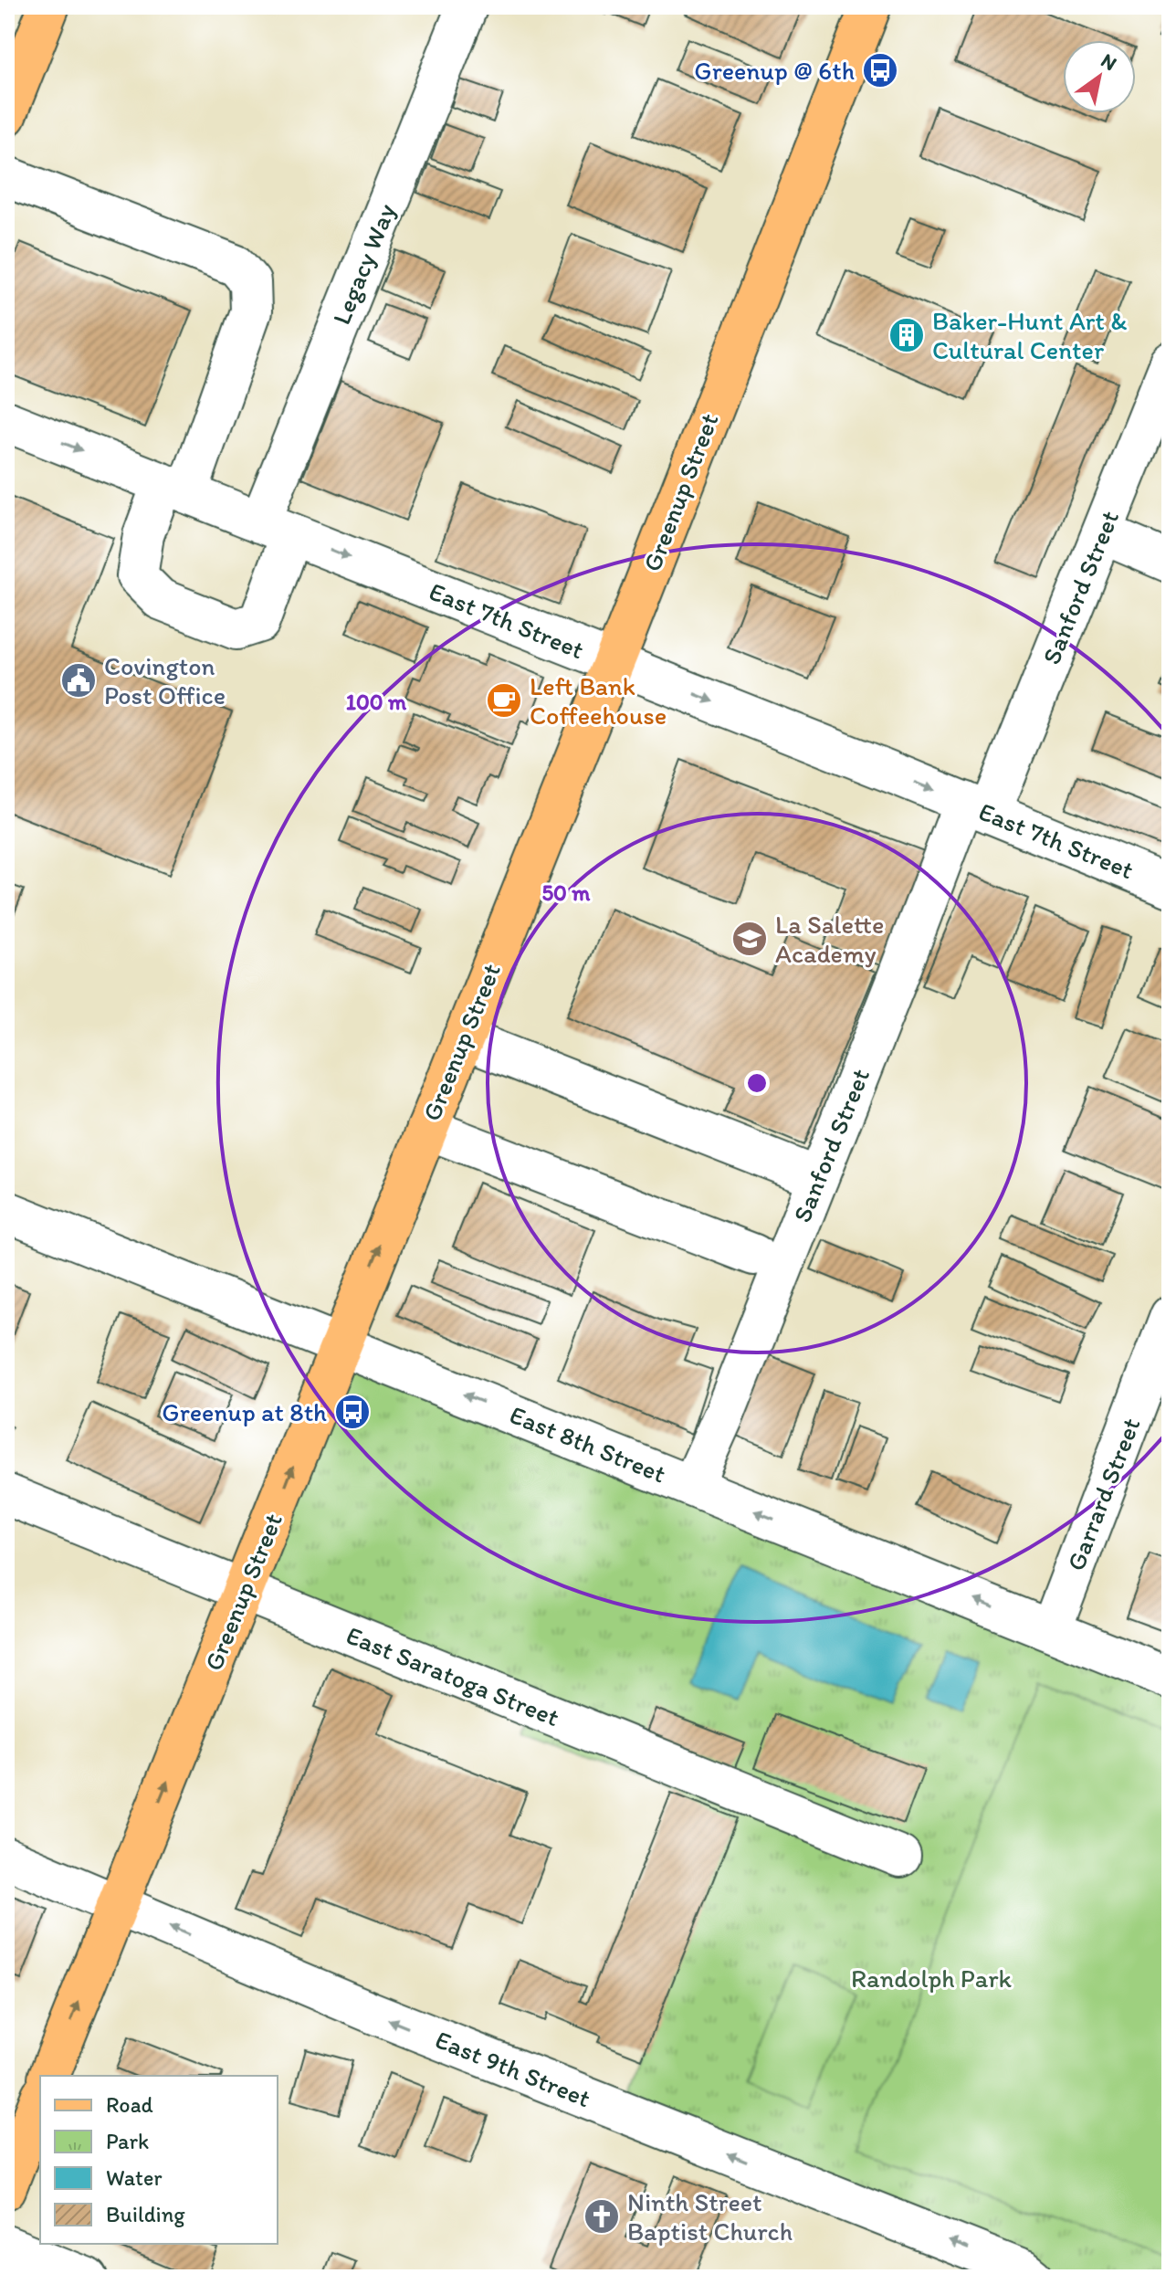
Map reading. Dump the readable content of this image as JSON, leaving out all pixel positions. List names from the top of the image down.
{
  "streets": {
    "main road": ["Greenup Street"],
    "street": [
      "Legacy Way",
      "Sanford Street",
      "East 7th Street",
      "East 8th Street",
      "Garrard Street",
      "East Saratoga Street",
      "East 9th Street"
    ]
  },
  "crossings": [
    ["Legacy Way", "East 7th Street"],
    ["Greenup Street", "East 7th Street"],
    ["Greenup Street", "East 8th Street"],
    ["Greenup Street", "East Saratoga Street"],
    ["Greenup Street", "East 9th Street"],
    ["Sanford Street", "East 7th Street"],
    ["Sanford Street", "East 8th Street"],
    ["East 8th Street", "Garrard Street"]
  ],
  "one_way": ["Greenup Street", "East 7th Street", "East 9th Street"],
  "parks": ["Randolph Park"],
  "places": {
    "bus stop": ["Greenup @ 6th", "Greenup at 8th"],
    "building": ["Baker-Hunt Art & Cultural Center"],
    "public building": ["Covington Post Office"],
    "cafe": ["Left Bank Coffeehouse"],
    "school or university": ["La Salette Academy"],
    "church": ["Ninth Street Baptist Church"]
  },
  "legend": [
    "Road",
    "Park",
    "Water",
    "Building"
  ],
  "north": "top right",
  "rings": ["100 m", "50 m"]
}
